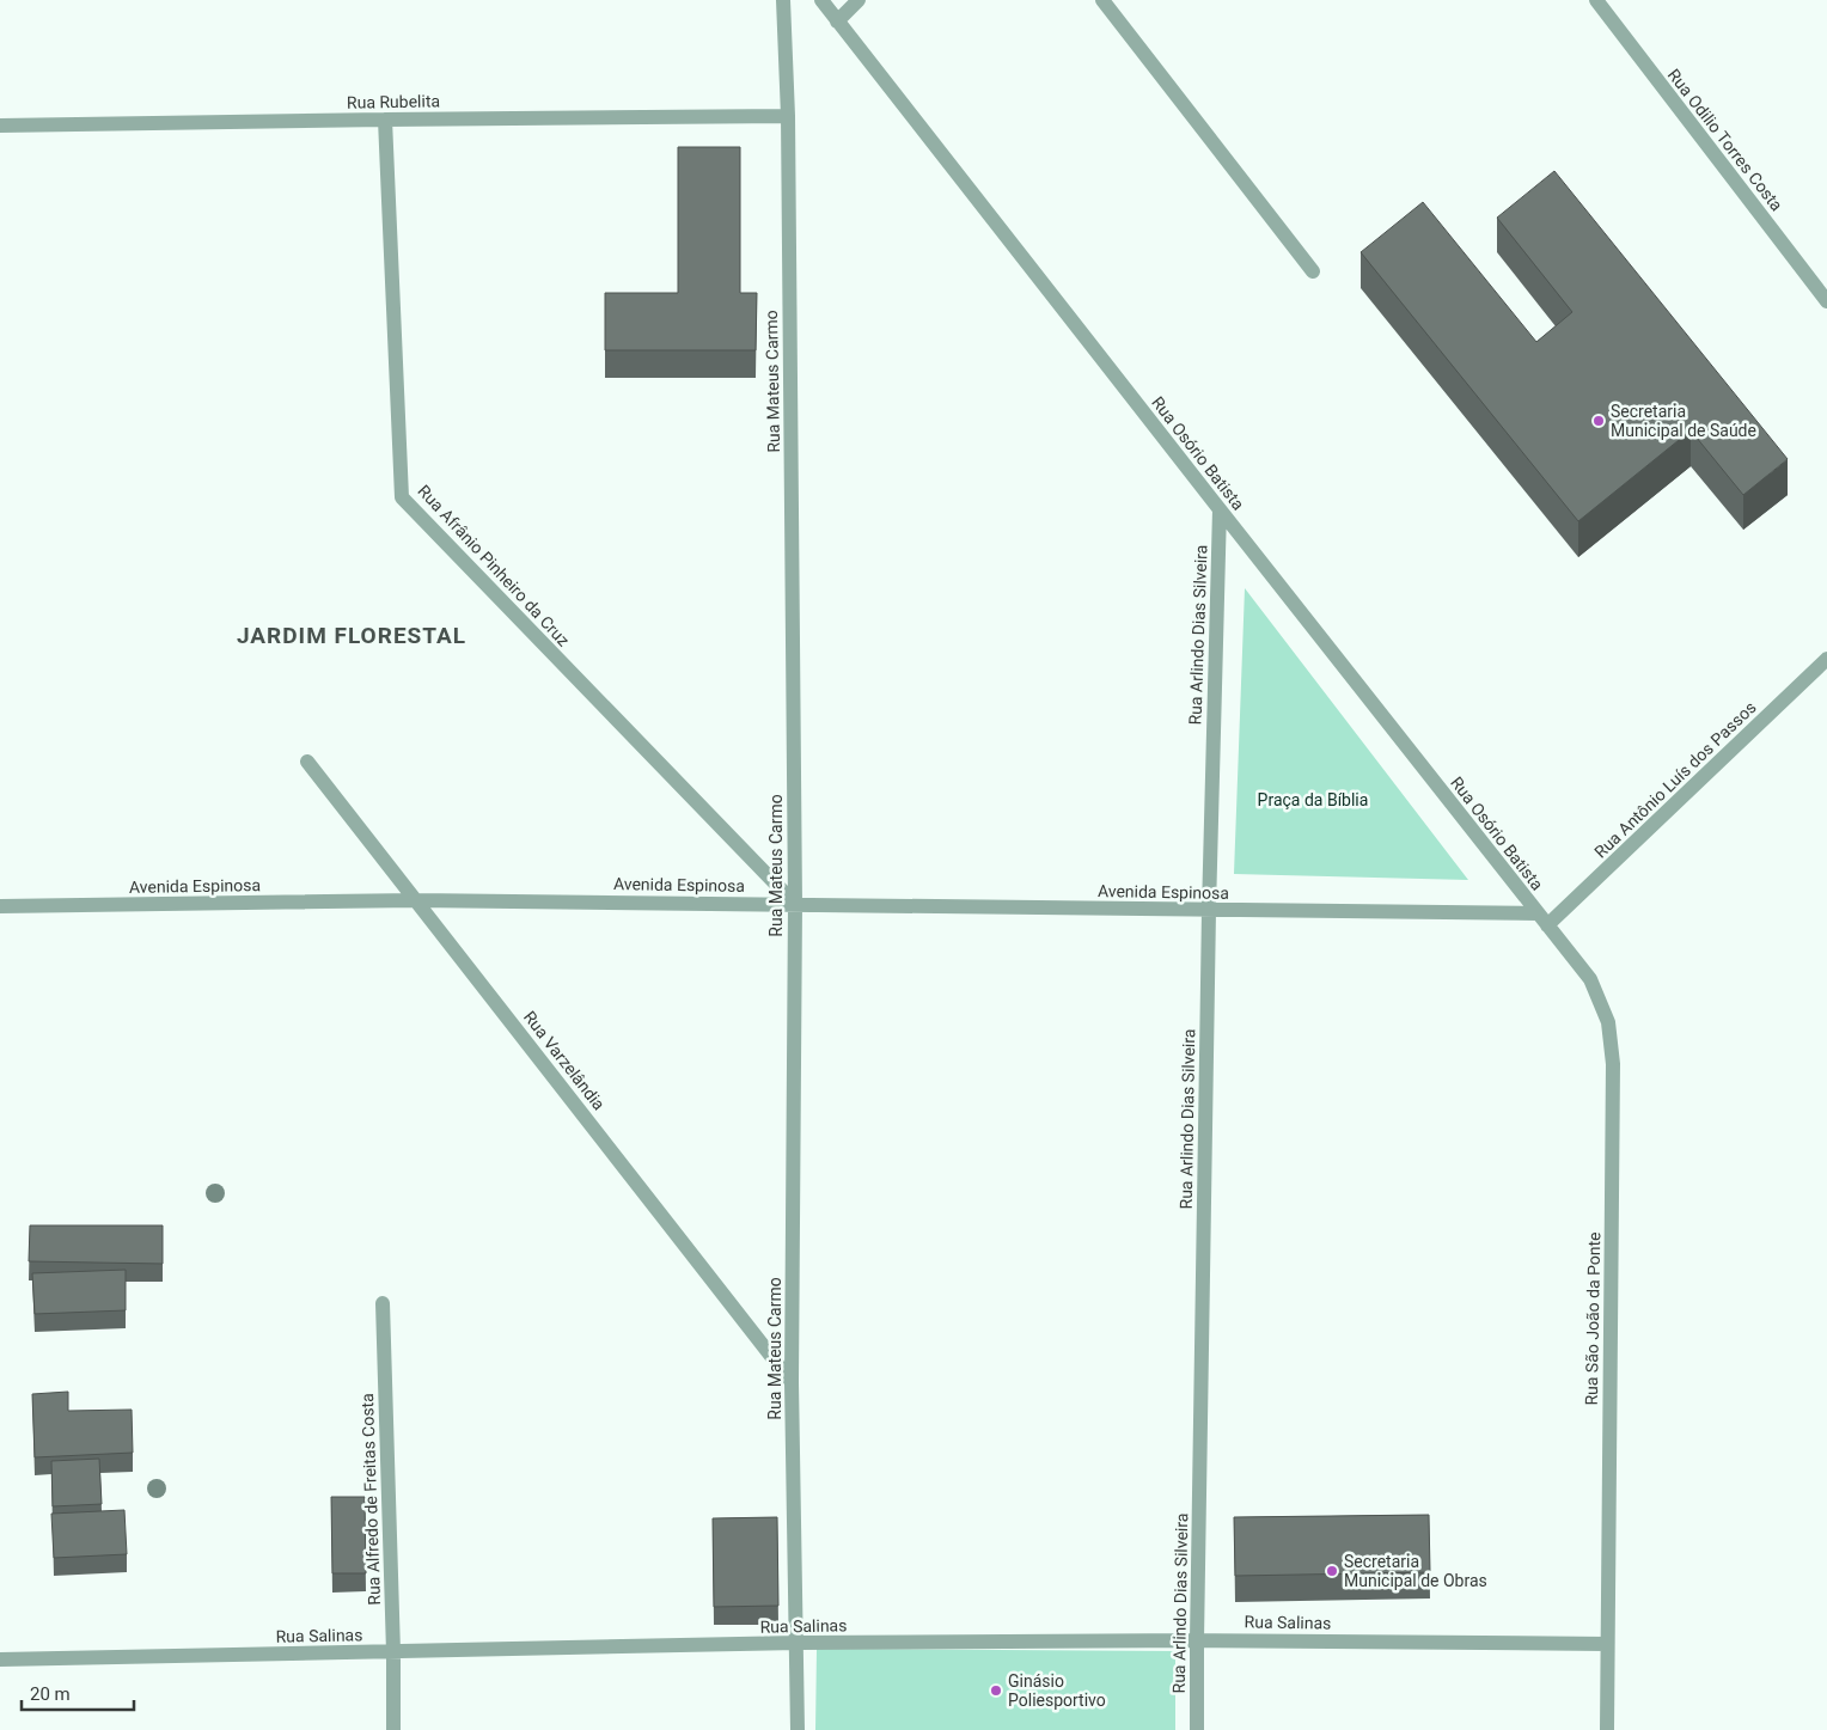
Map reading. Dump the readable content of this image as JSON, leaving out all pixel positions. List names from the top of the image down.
{
  "streets": {
    "street": [
      "Rua Rubelita",
      "Rua Odilio Torres Costa",
      "Rua Mateus Carmo",
      "Rua Osório Batista",
      "Rua Afrânio Pinheiro da Cruz",
      "Rua Arlindo Dias Silveira",
      "Rua Antônio Luís dos Passos",
      "Avenida Espinosa",
      "Rua Varzelândia",
      "Rua São João da Ponte",
      "Rua Alfredo de Freitas Costa",
      "Rua Salinas"
    ]
  },
  "crossings": [
    ["Rua Rubelita", "Rua Mateus Carmo"],
    ["Rua Rubelita", "Rua Afrânio Pinheiro da Cruz"],
    ["Rua Mateus Carmo", "Rua Afrânio Pinheiro da Cruz"],
    ["Rua Mateus Carmo", "Avenida Espinosa"],
    ["Rua Mateus Carmo", "Rua Varzelândia"],
    ["Rua Mateus Carmo", "Rua Salinas"],
    ["Rua Osório Batista", "Rua Arlindo Dias Silveira"],
    ["Rua Osório Batista", "Rua Antônio Luís dos Passos"],
    ["Rua Osório Batista", "Avenida Espinosa"],
    ["Rua Osório Batista", "Rua São João da Ponte"],
    ["Rua Afrânio Pinheiro da Cruz", "Avenida Espinosa"],
    ["Rua Arlindo Dias Silveira", "Avenida Espinosa"],
    ["Rua Arlindo Dias Silveira", "Rua Salinas"],
    ["Rua Antônio Luís dos Passos", "Avenida Espinosa"],
    ["Rua Antônio Luís dos Passos", "Rua São João da Ponte"],
    ["Avenida Espinosa", "Rua Varzelândia"],
    ["Avenida Espinosa", "Rua São João da Ponte"],
    ["Rua São João da Ponte", "Rua Salinas"],
    ["Rua Alfredo de Freitas Costa", "Rua Salinas"]
  ],
  "districts": ["JARDIM FLORESTAL"],
  "parks": ["Praça da Bíblia"],
  "places": ["Secretaria Municipal de Saúde", "Secretaria Municipal de Obras", "Ginásio Poliesportivo"],
  "scale_bar": "20 m"
}
